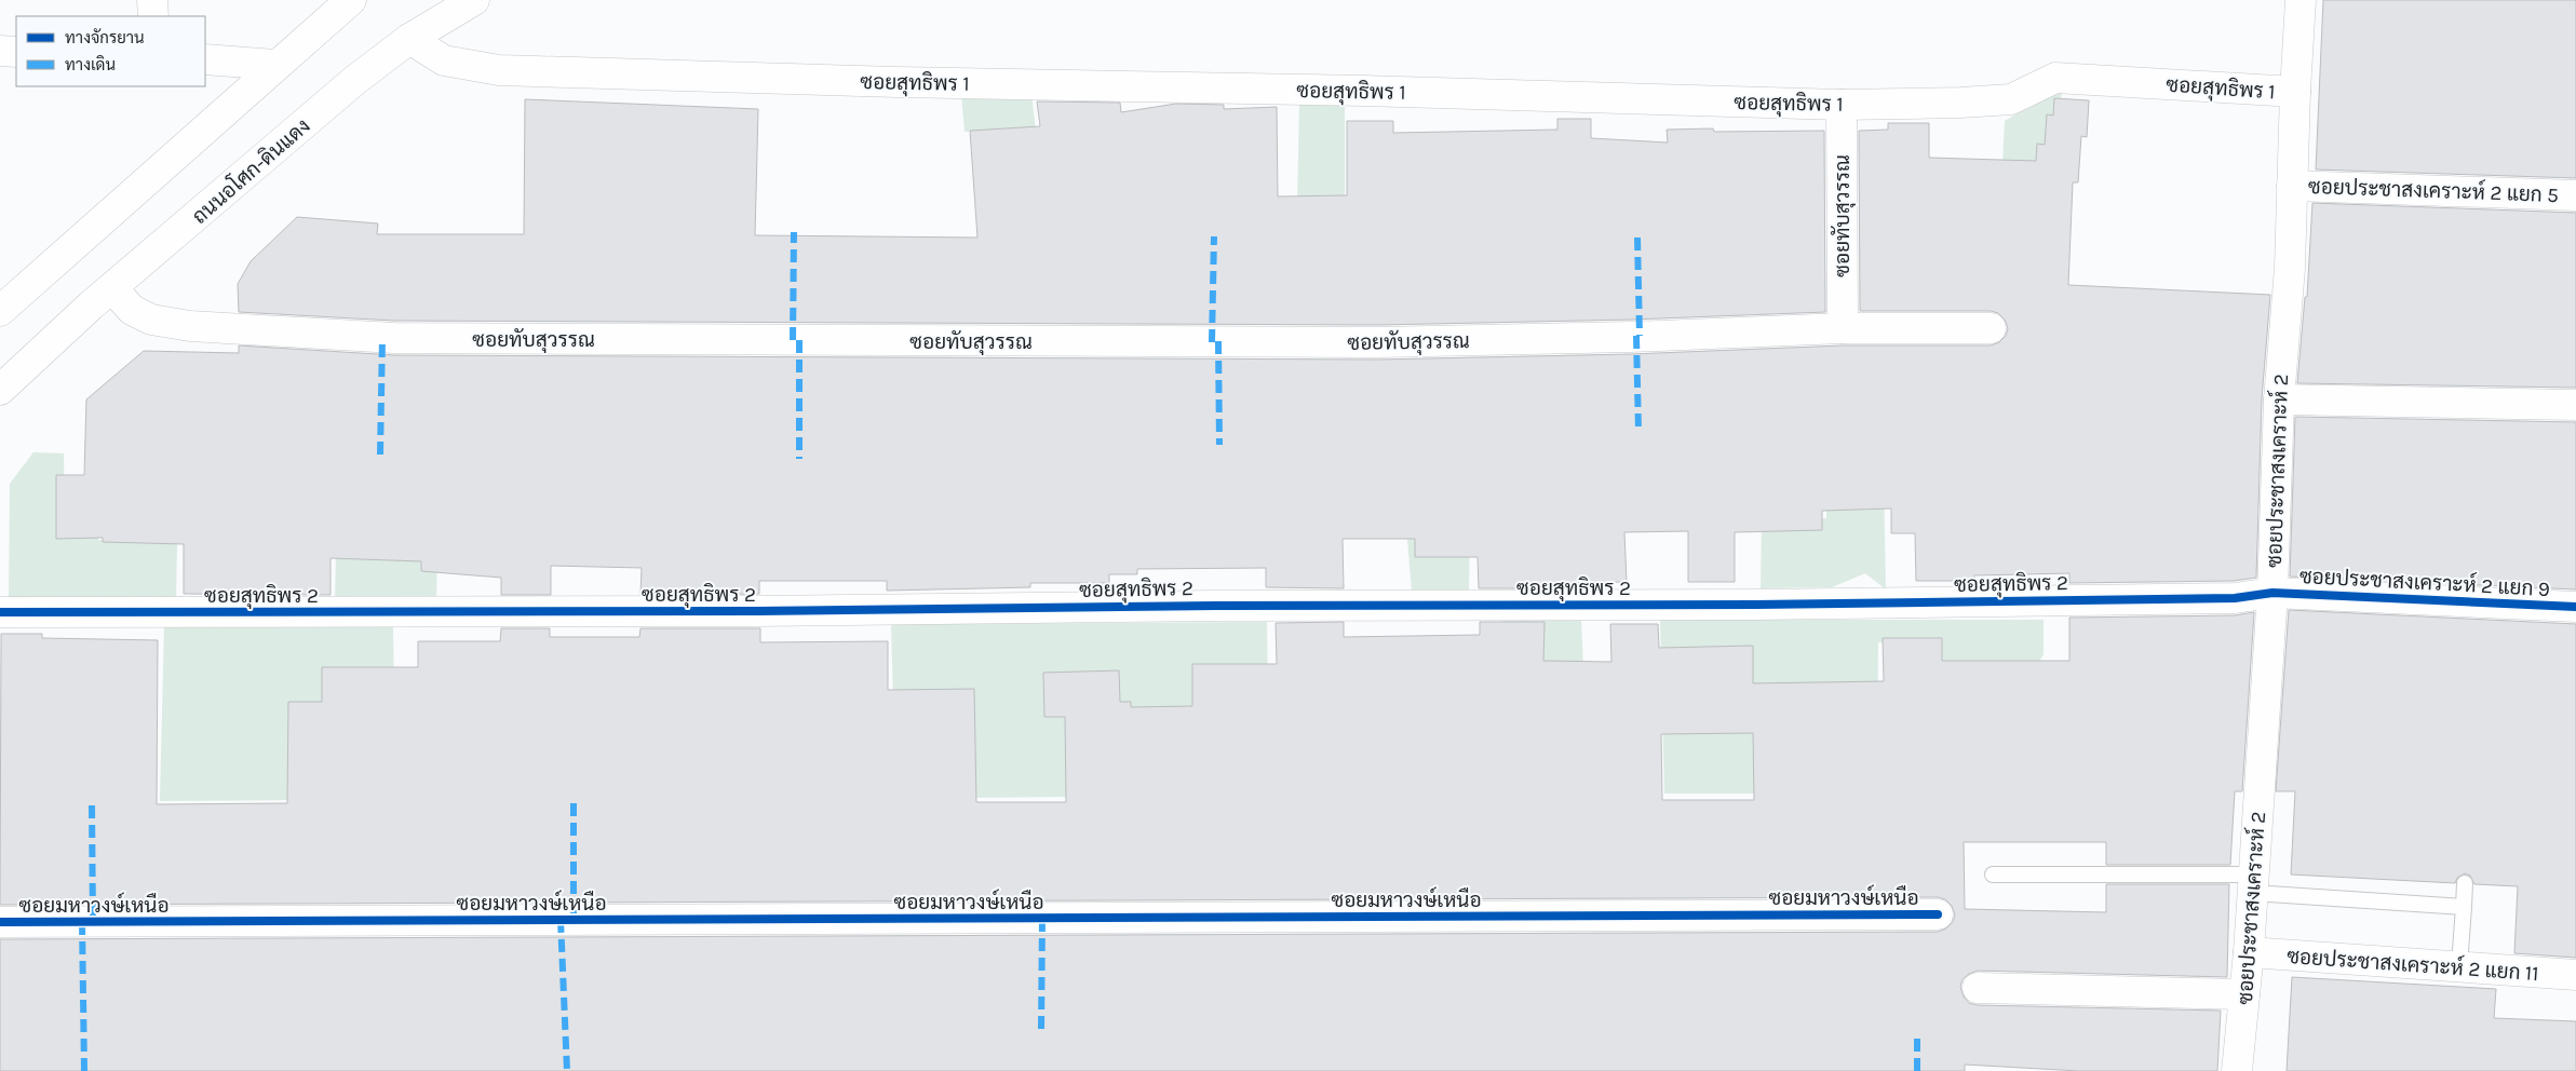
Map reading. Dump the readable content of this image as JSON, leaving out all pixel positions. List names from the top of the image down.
{
  "streets": {
    "street": [
      "ซอยสุทธิพร 1",
      "ถนนอโศก-ดินแดง",
      "ซอยประชาสงเคราะห์ 2 แยก 5",
      "ซอยทับสุวรรณ",
      "ซอยประชาสงเคราะห์ 2",
      "ซอยประชาสงเคราะห์ 2 แยก 9",
      "ซอยสุทธิพร 2",
      "ซอยมหาวงษ์เหนือ",
      "ซอยประชาสงเคราะห์ 2 แยก 11"
    ]
  },
  "crossings": [
    ["ซอยสุทธิพร 1", "ถนนอโศก-ดินแดง"],
    ["ซอยสุทธิพร 1", "ซอยทับสุวรรณ"],
    ["ซอยสุทธิพร 1", "ซอยประชาสงเคราะห์ 2"],
    ["ถนนอโศก-ดินแดง", "ซอยทับสุวรรณ"],
    ["ซอยประชาสงเคราะห์ 2 แยก 5", "ซอยประชาสงเคราะห์ 2"],
    ["ซอยประชาสงเคราะห์ 2", "ซอยประชาสงเคราะห์ 2 แยก 9"],
    ["ซอยประชาสงเคราะห์ 2", "ซอยสุทธิพร 2"],
    ["ซอยประชาสงเคราะห์ 2", "ซอยประชาสงเคราะห์ 2 แยก 11"],
    ["ซอยประชาสงเคราะห์ 2 แยก 9", "ซอยสุทธิพร 2"]
  ],
  "legend": ["ทางจักรยาน", "ทางเดิน"]
}
